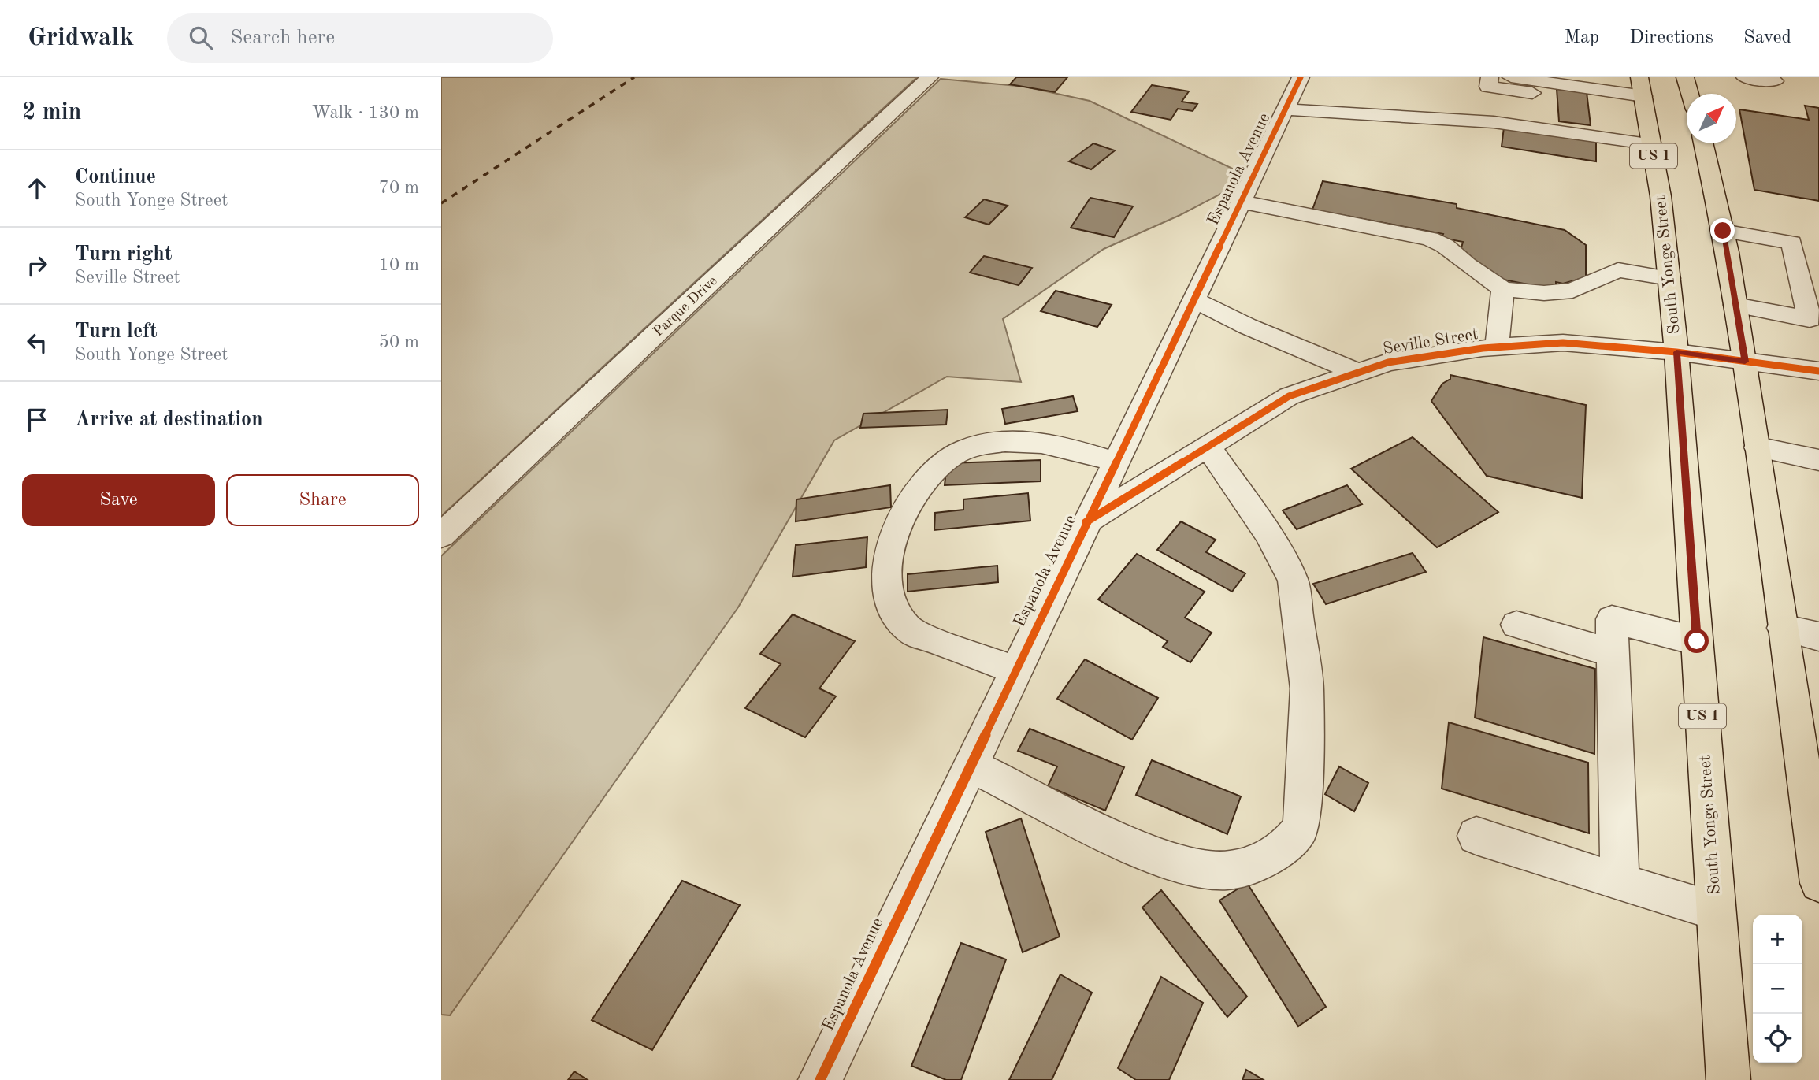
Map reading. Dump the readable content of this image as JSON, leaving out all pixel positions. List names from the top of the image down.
{
  "streets": {
    "main road": ["US 1", "South Yonge Street"],
    "street": ["Espanola Avenue", "Parque Drive", "Seville Street"]
  },
  "crossings": [
    ["Espanola Avenue", "Seville Street"],
    ["South Yonge Street", "Seville Street"]
  ],
  "north": "top right",
  "page": {
    "header": "Gridwalk",
    "search": "Search here",
    "nav": ["Map", "Directions", "Saved"],
    "heading": ["2 min", "Walk · 130 m"],
    "list": [
      ["Continue", "South Yonge Street", "70 m"],
      ["Turn right", "Seville Street", "10 m"],
      ["Turn left", "South Yonge Street", "50 m"],
      "Arrive at destination"
    ],
    "buttons": ["Save", "Share"],
    "map_buttons": ["+", "−"]
  }
}
